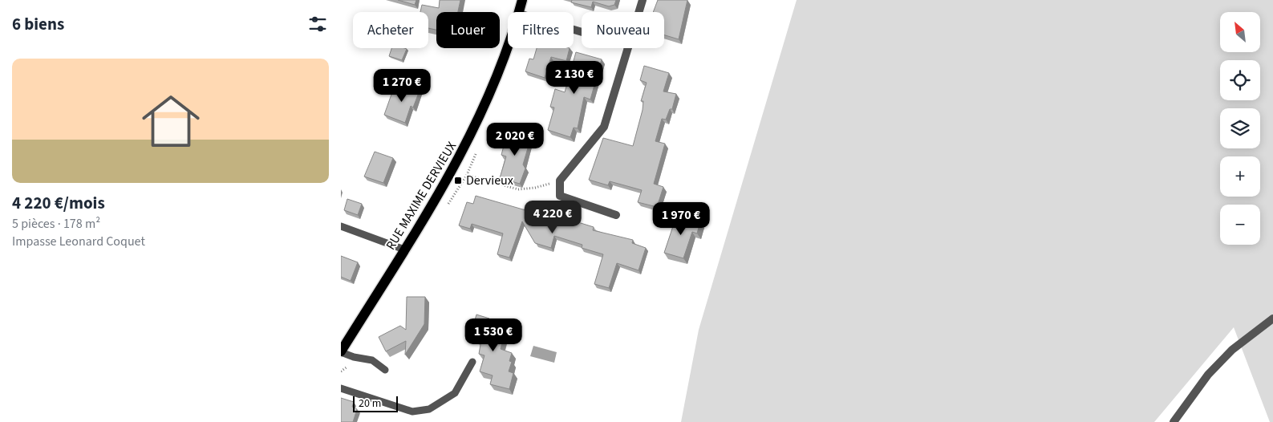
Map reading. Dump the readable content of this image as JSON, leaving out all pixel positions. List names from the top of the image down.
{
  "streets": {
    "main road": ["RUE MAXIME DERVIEUX"]
  },
  "places": {
    "transit": ["Dervieux"]
  },
  "scale_bar": "20 m",
  "north": "top left",
  "page": {
    "heading": "6 biens",
    "map_buttons": ["+", "−"],
    "chip": [
      "Acheter",
      "Louer",
      "Filtres",
      "Nouveau"
    ],
    "list": [
      {
        "name": "4 220 €/mois",
        "note": "5 pièces · 178 m² · Impasse Leonard Coquet"
      }
    ],
    "price": [
      "2 130 €",
      "1 270 €",
      "2 020 €",
      "4 220 €",
      "1 970 €",
      "1 530 €"
    ],
    "scale": "20 m"
  }
}
